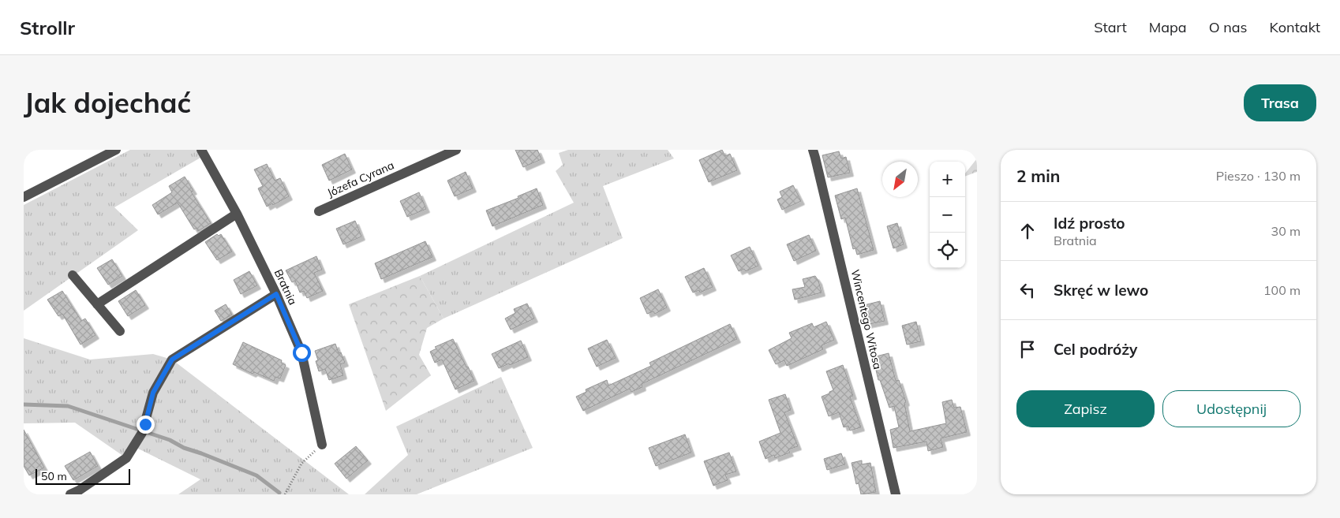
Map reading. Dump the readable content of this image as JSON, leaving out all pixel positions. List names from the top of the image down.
{
  "streets": {
    "street": ["Józefa Cyrana", "Bratnia", "Wincentego Witosa"]
  },
  "scale_bar": "50 m",
  "north": "bottom left",
  "page": {
    "header": "Strollr",
    "nav": [
      "Start",
      "Mapa",
      "O nas",
      "Kontakt"
    ],
    "buttons": [
      "Trasa",
      ["Zapisz", "Udostępnij"]
    ],
    "title": "Jak dojechać",
    "heading": ["2 min", "Pieszo · 130 m"],
    "map_buttons": ["+", "−"],
    "list": [
      ["Idź prosto", "Bratnia", "30 m"],
      ["Skręć w lewo", "100 m"],
      "Cel podróży"
    ],
    "scale": "50 m"
  }
}
